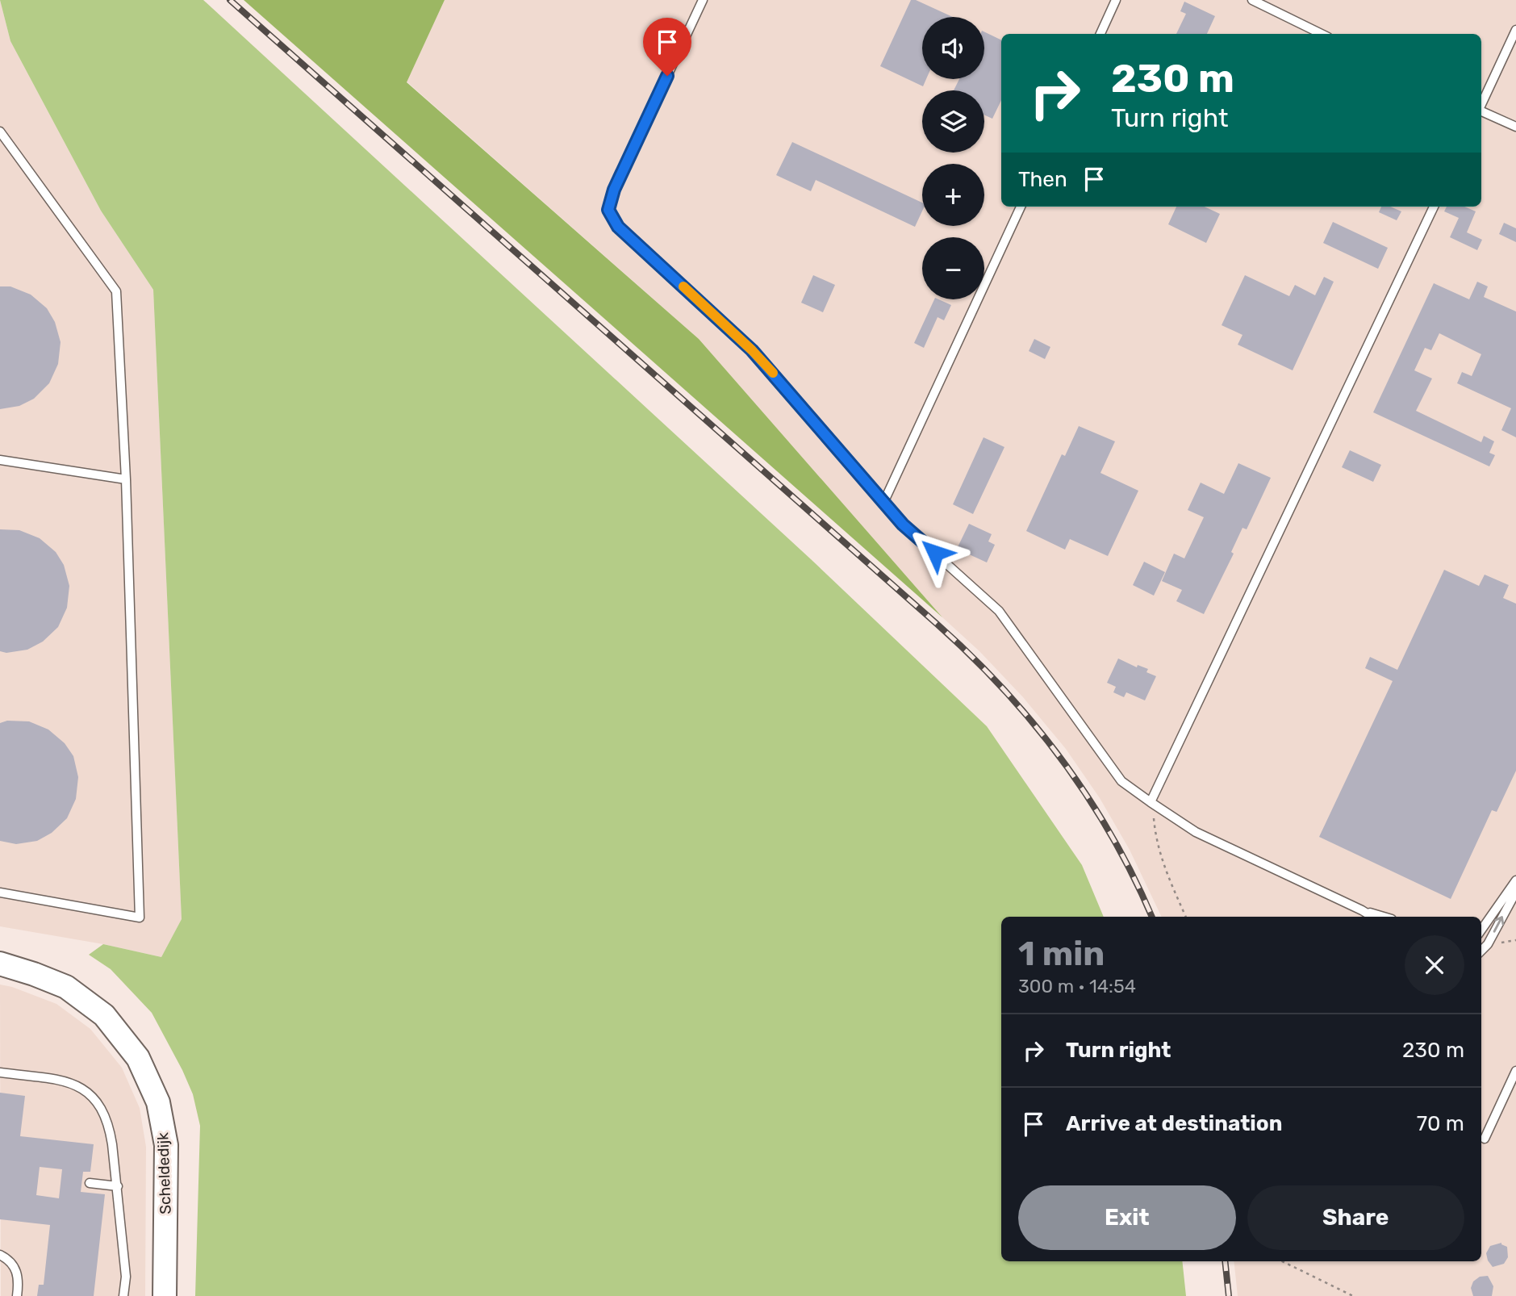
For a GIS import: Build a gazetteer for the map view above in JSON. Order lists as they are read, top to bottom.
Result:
{
  "streets": {
    "street": ["Scheldedijk"]
  },
  "page": {
    "map_buttons": ["+", "−"],
    "turn": ["230 m", "Turn right"],
    "then": "Then",
    "heading": ["1 min", "300 m · 14:54"],
    "list": [
      {
        "name": "Turn right",
        "value": "230 m"
      },
      {
        "name": "Arrive at destination",
        "value": "70 m"
      }
    ],
    "buttons": ["Exit", "Share"]
  }
}
